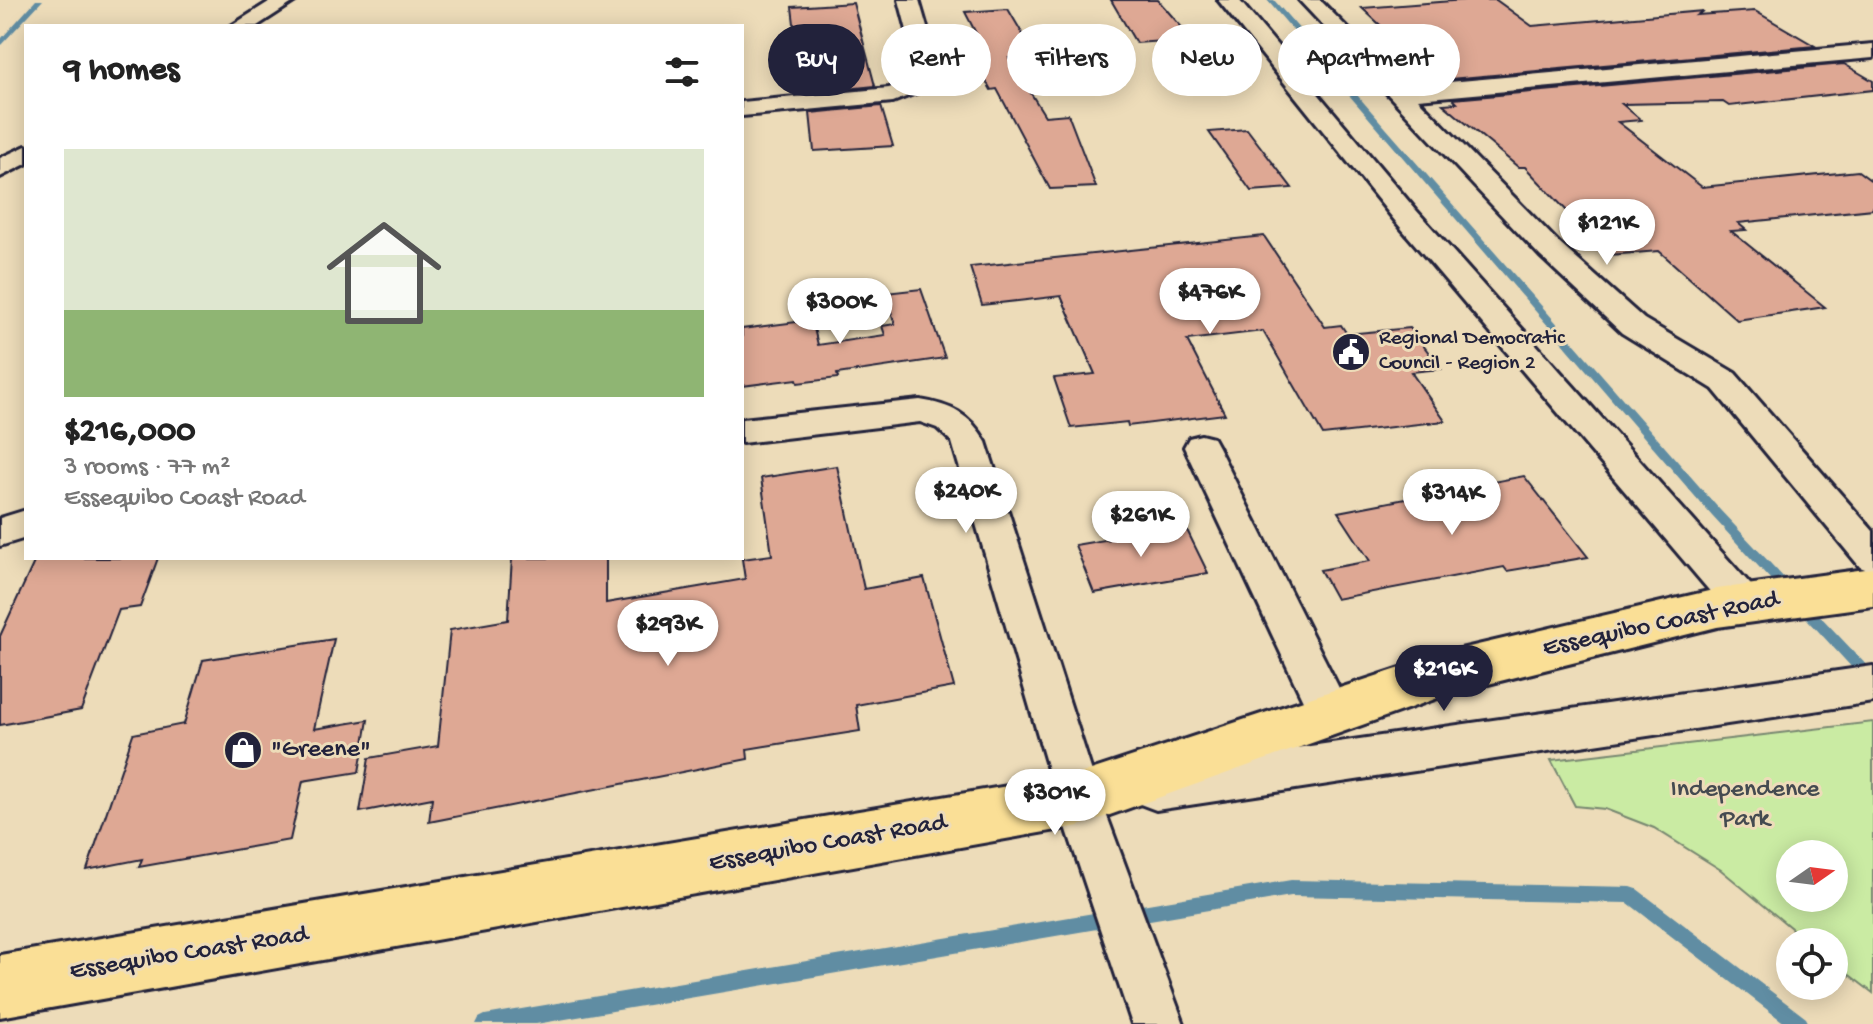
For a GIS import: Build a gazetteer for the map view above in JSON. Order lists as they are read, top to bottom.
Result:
{
  "streets": {
    "main road": ["Essequibo Coast Road"]
  },
  "parks": ["Independence Park"],
  "places": {
    "public building": ["Regional Democratic Council - Region 2"],
    "shop": ["\"Greene\""]
  },
  "north": "right",
  "page": {
    "chip": [
      "Buy",
      "Rent",
      "Filters",
      "New",
      "Apartment"
    ],
    "heading": "9 homes",
    "list": [
      {
        "name": "$216,000",
        "note": "3 rooms · 77 m² · Essequibo Coast Road"
      }
    ],
    "price": [
      "$121K",
      "$476K",
      "$300K",
      "$240K",
      "$314K",
      "$261K",
      "$293K",
      "$216K",
      "$301K"
    ]
  }
}
